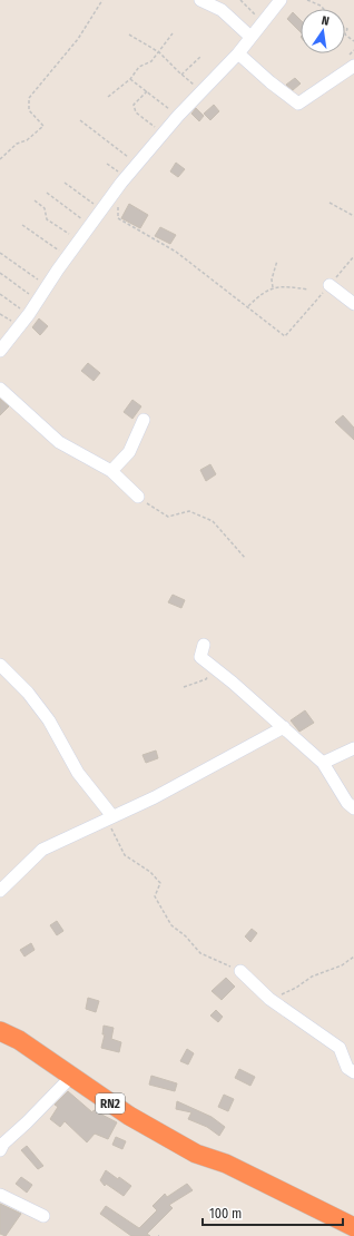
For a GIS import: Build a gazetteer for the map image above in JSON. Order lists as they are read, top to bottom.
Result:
{
  "streets": {
    "highway": ["RN2"]
  },
  "scale_bar": "100 m",
  "north": "top"
}
